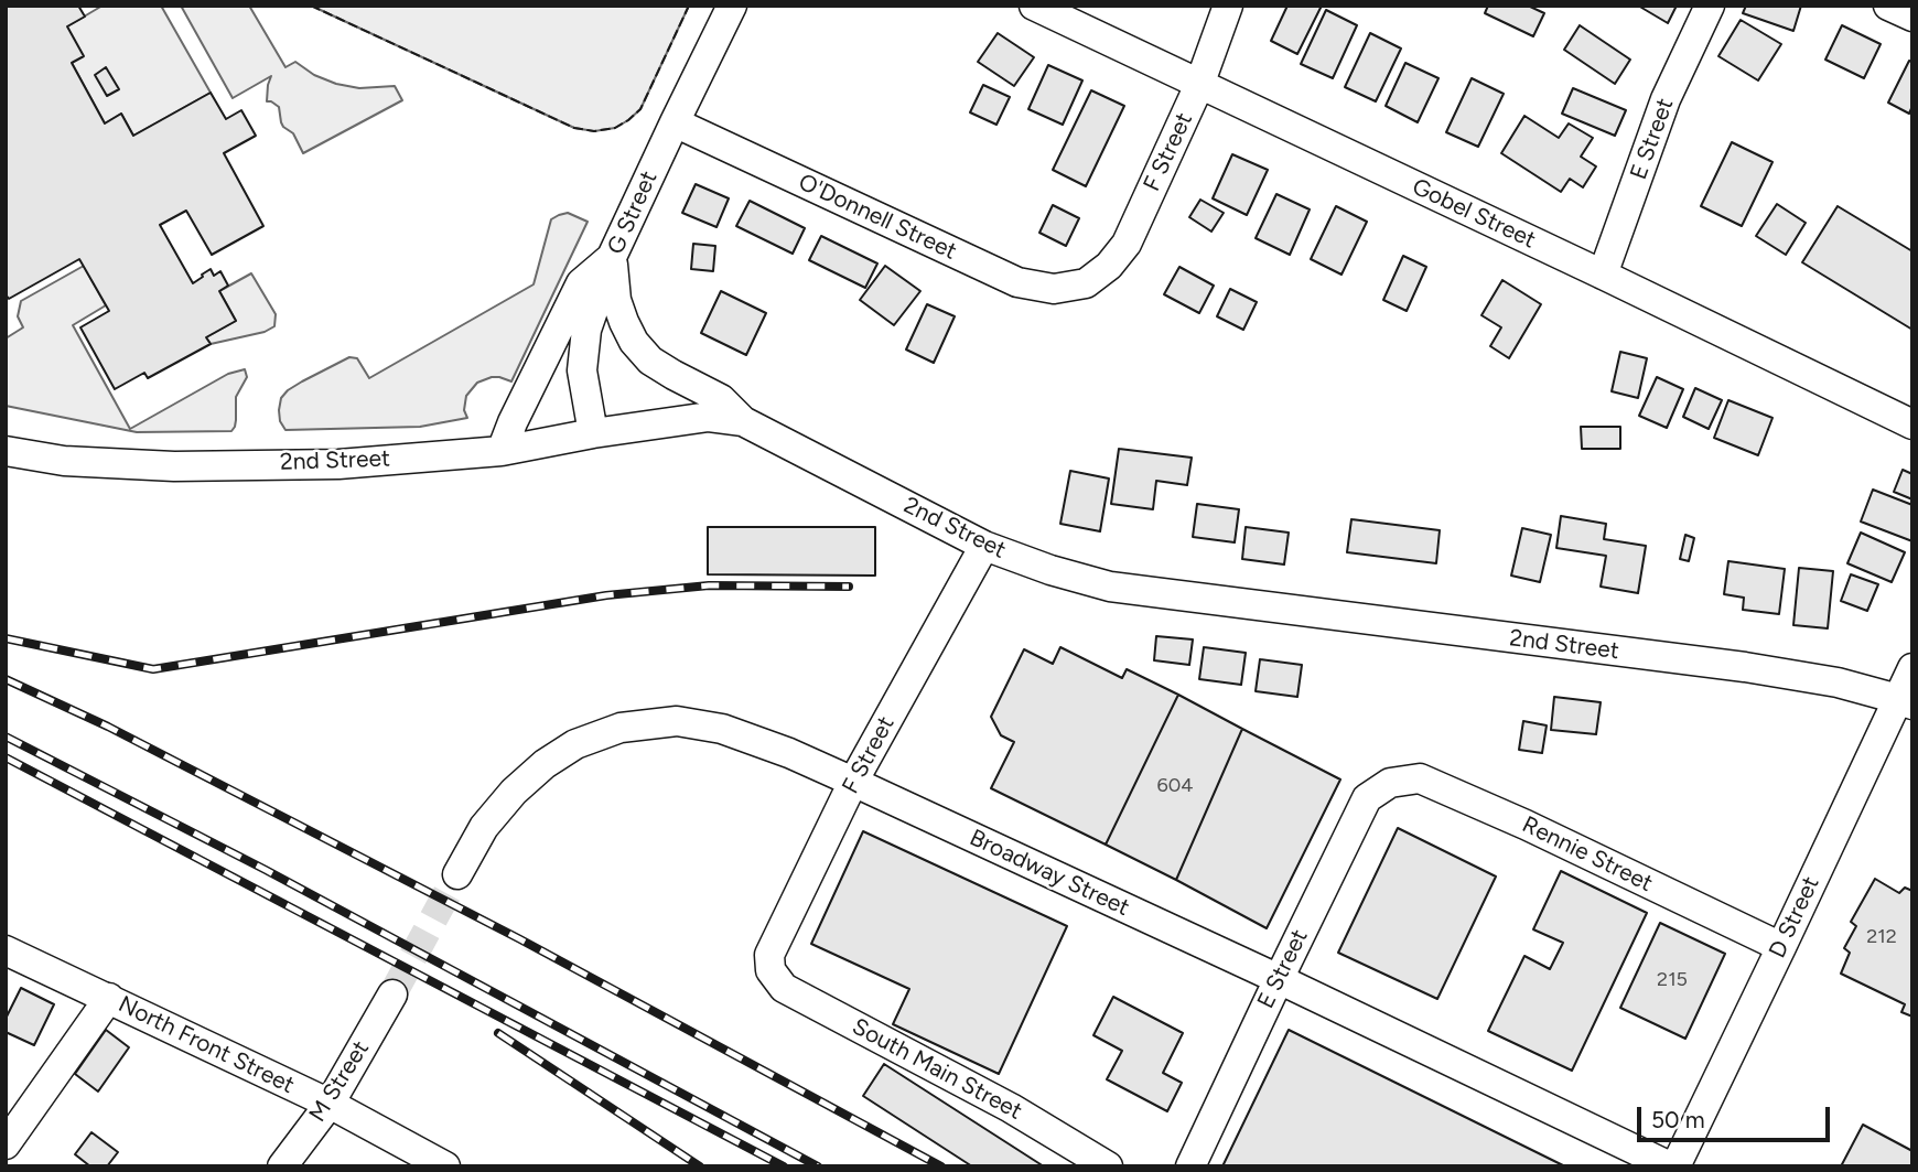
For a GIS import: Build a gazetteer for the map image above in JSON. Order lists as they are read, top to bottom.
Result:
{
  "streets": {
    "street": [
      "E Street",
      "F Street",
      "G Street",
      "Gobel Street",
      "O'Donnell Street",
      "2nd Street",
      "Rennie Street",
      "Broadway Street",
      "D Street",
      "North Front Street",
      "South Main Street",
      "M Street"
    ]
  },
  "crossings": [
    ["E Street", "Gobel Street"],
    ["E Street", "Rennie Street"],
    ["E Street", "Broadway Street"],
    ["F Street", "Gobel Street"],
    ["F Street", "O'Donnell Street"],
    ["F Street", "2nd Street"],
    ["F Street", "Broadway Street"],
    ["F Street", "South Main Street"],
    ["G Street", "O'Donnell Street"],
    ["G Street", "2nd Street"],
    ["2nd Street", "D Street"],
    ["Rennie Street", "D Street"],
    ["Broadway Street", "D Street"],
    ["North Front Street", "M Street"]
  ],
  "house_numbers": ["604", "212", "215"],
  "scale_bar": "50 m"
}
